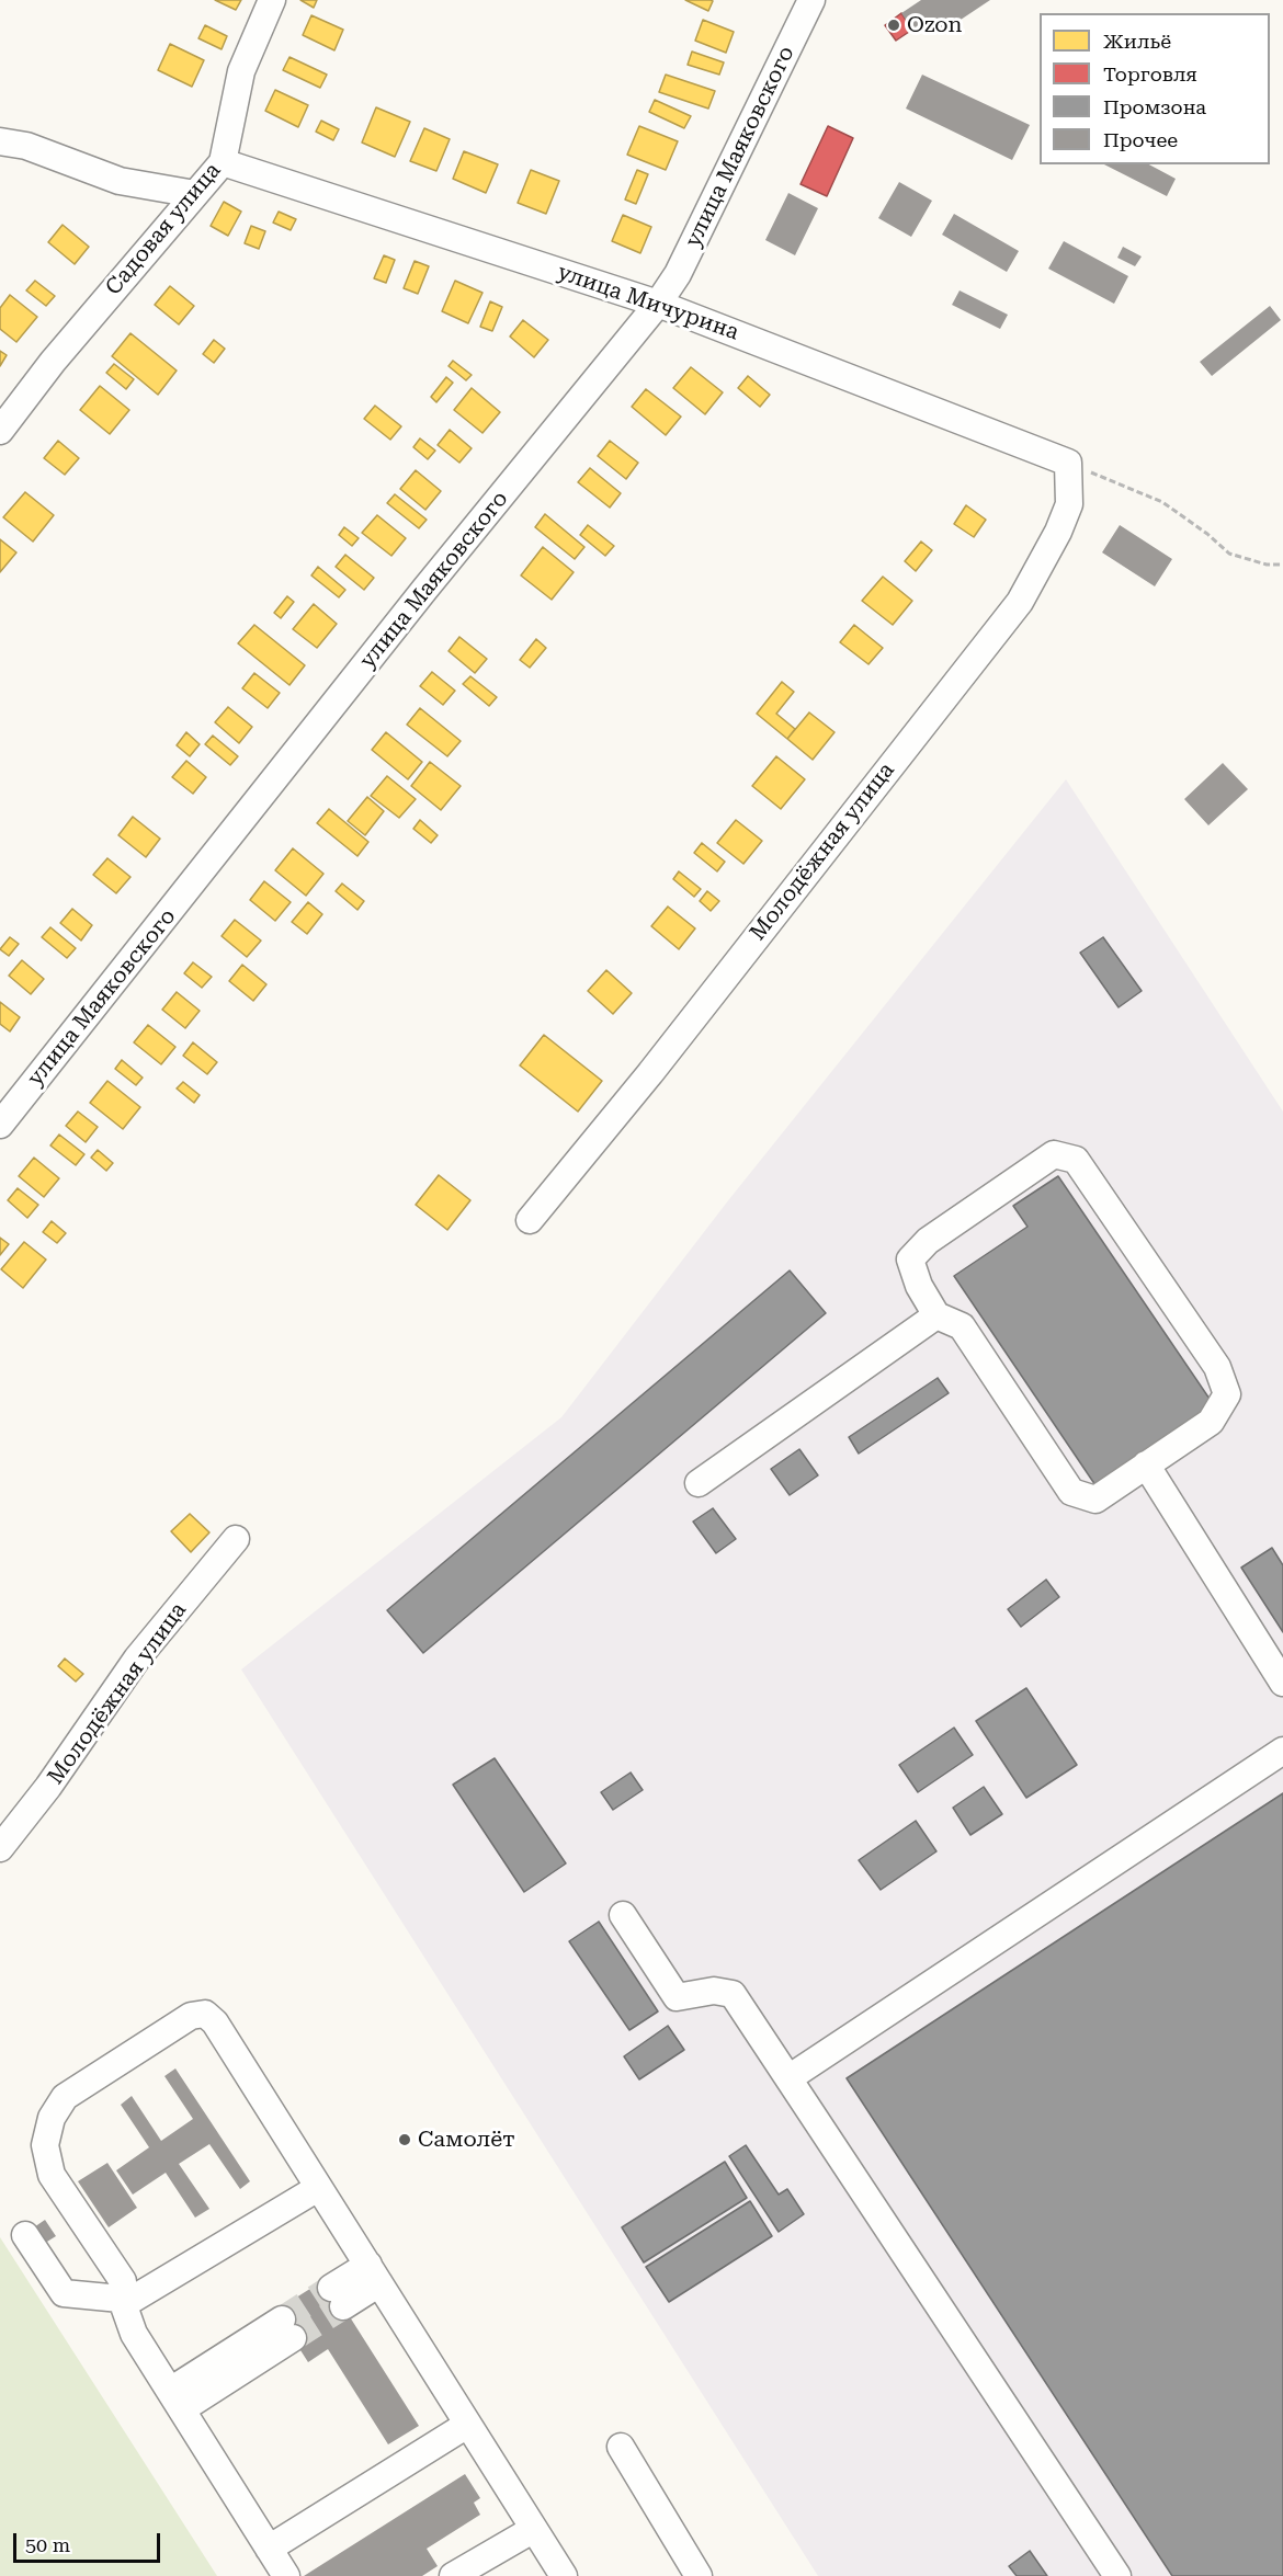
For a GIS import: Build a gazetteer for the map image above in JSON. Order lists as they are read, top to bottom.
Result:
{
  "streets": {
    "street": [
      "улица Маяковского",
      "Садовая улица",
      "улица Мичурина",
      "Молодёжная улица"
    ]
  },
  "crossings": [
    ["улица Маяковского", "улица Мичурина"],
    ["Садовая улица", "улица Мичурина"],
    ["улица Мичурина", "Молодёжная улица"]
  ],
  "places": ["Ozon", "Самолёт"],
  "legend": [
    "Жильё",
    "Торговля",
    "Промзона",
    "Прочее"
  ],
  "scale_bar": "50 m"
}
